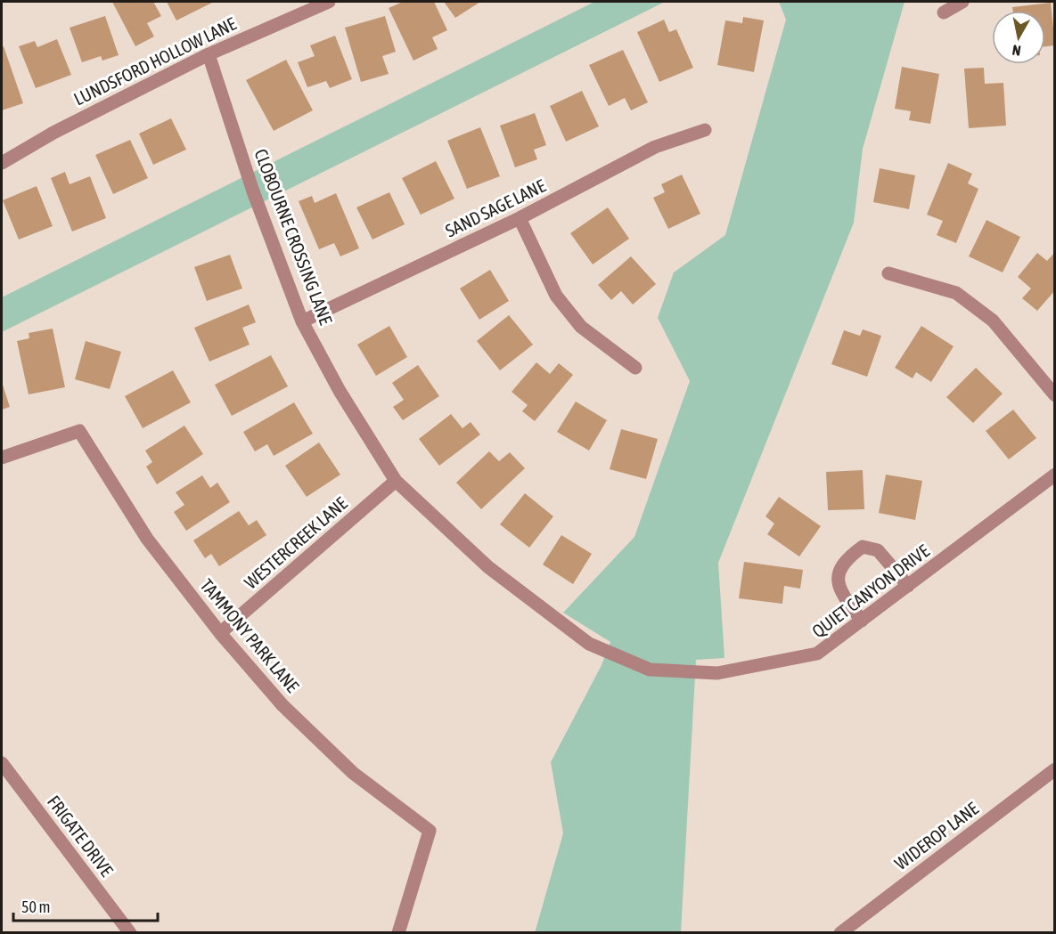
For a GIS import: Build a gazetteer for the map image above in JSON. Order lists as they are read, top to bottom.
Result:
{
  "streets": {
    "street": [
      "LUNDSFORD HOLLOW LANE",
      "SAND SAGE LANE",
      "CLOBOURNE CROSSING LANE",
      "WESTERCREEK LANE",
      "QUIET CANYON DRIVE",
      "TAMMONY PARK LANE",
      "FRIGATE DRIVE",
      "WIDEROP LANE"
    ]
  },
  "crossings": [
    ["LUNDSFORD HOLLOW LANE", "CLOBOURNE CROSSING LANE"],
    ["SAND SAGE LANE", "CLOBOURNE CROSSING LANE"],
    ["CLOBOURNE CROSSING LANE", "WESTERCREEK LANE"],
    ["CLOBOURNE CROSSING LANE", "QUIET CANYON DRIVE"],
    ["WESTERCREEK LANE", "TAMMONY PARK LANE"]
  ],
  "scale_bar": "50 m",
  "north": "bottom"
}
